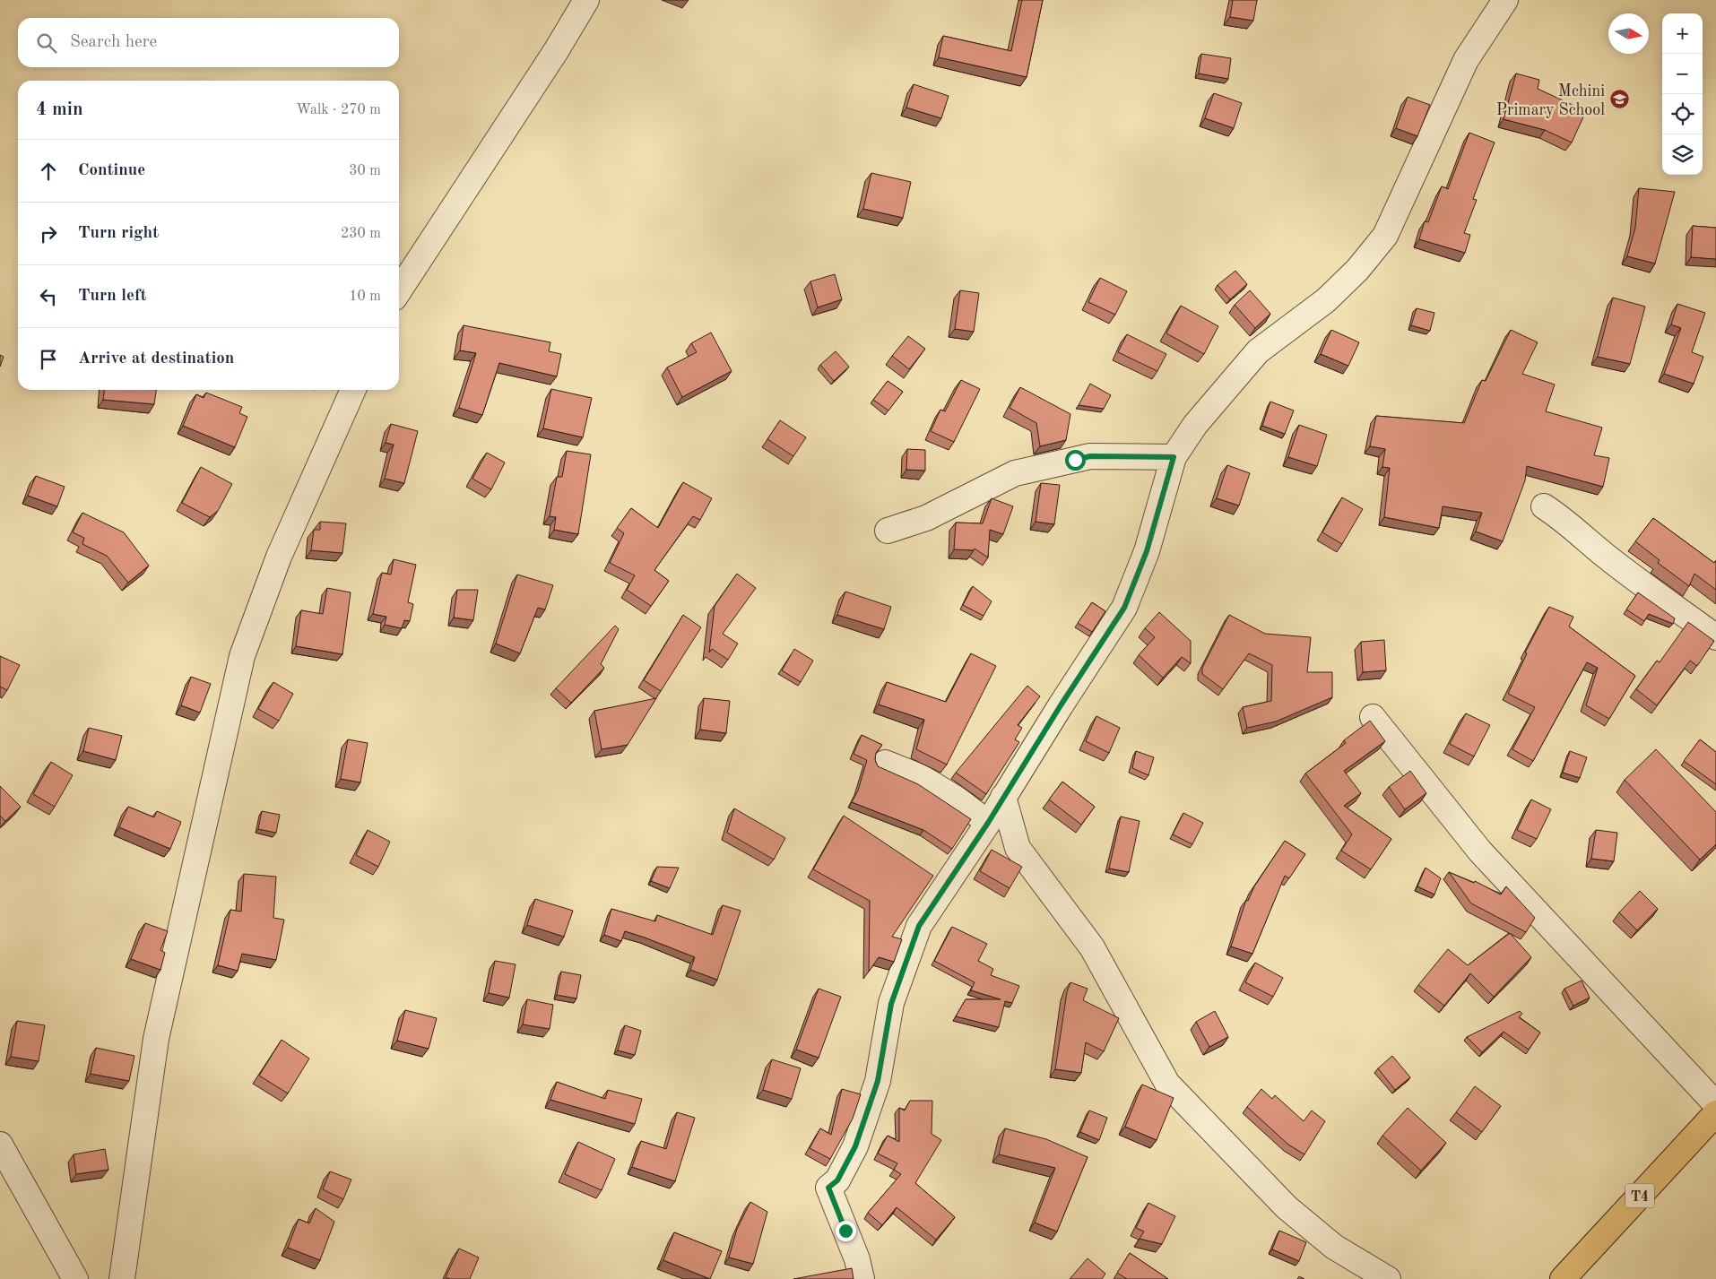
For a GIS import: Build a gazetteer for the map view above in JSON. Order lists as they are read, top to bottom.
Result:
{
  "streets": {
    "highway": ["T4"]
  },
  "places": {
    "school or university": ["Mchini Primary School"]
  },
  "north": "right",
  "page": {
    "map_buttons": ["+", "−"],
    "search": "Search here",
    "heading": ["4 min", "Walk · 270 m"],
    "list": [
      ["Continue", "30 m"],
      ["Turn right", "230 m"],
      ["Turn left", "10 m"],
      "Arrive at destination"
    ]
  }
}
